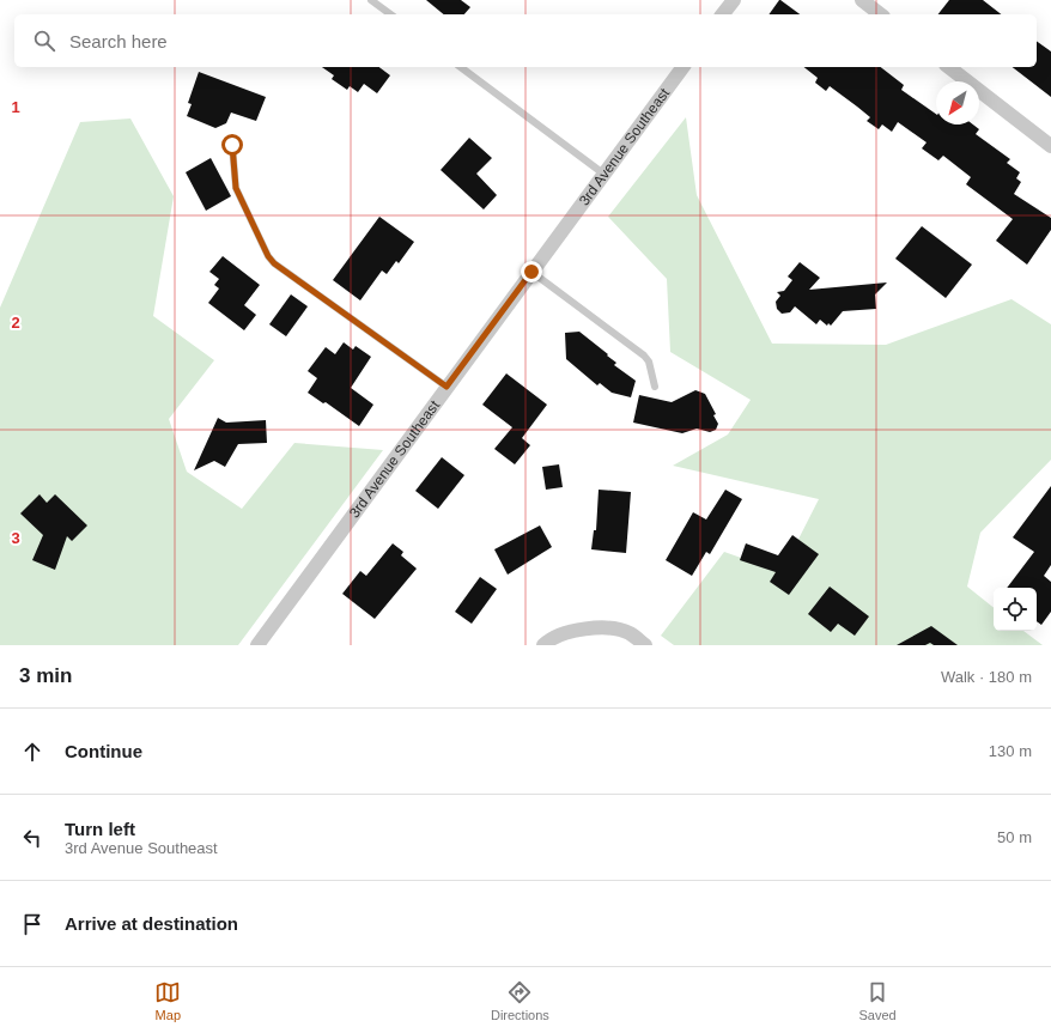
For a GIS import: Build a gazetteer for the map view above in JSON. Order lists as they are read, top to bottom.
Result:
{
  "streets": {
    "street": ["3rd Avenue Southeast"]
  },
  "north": "bottom left",
  "page": {
    "search": "Search here",
    "heading": ["3 min", "Walk · 180 m"],
    "list": [
      ["Continue", "130 m"],
      ["Turn left", "3rd Avenue Southeast", "50 m"],
      "Arrive at destination"
    ],
    "nav": ["Map", "Directions", "Saved"]
  },
  "grid": {
    "rows": ["1", "2", "3"]
  }
}
